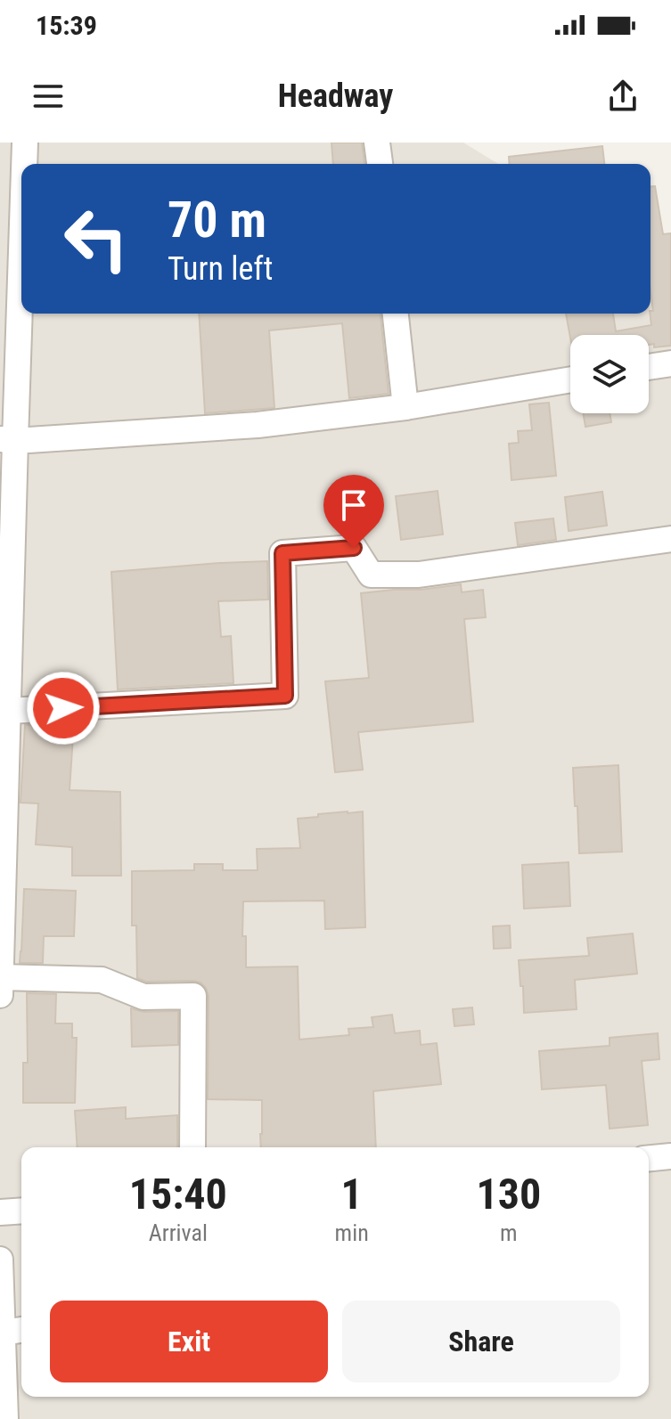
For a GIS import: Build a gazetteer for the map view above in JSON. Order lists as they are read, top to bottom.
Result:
{
  "page": {
    "status": "15:39",
    "header": "Headway",
    "turn": ["70 m", "Turn left"],
    "eta": [
      "15:40",
      "Arrival",
      "1",
      "min",
      "130",
      "m"
    ],
    "buttons": ["Exit", "Share"]
  }
}
